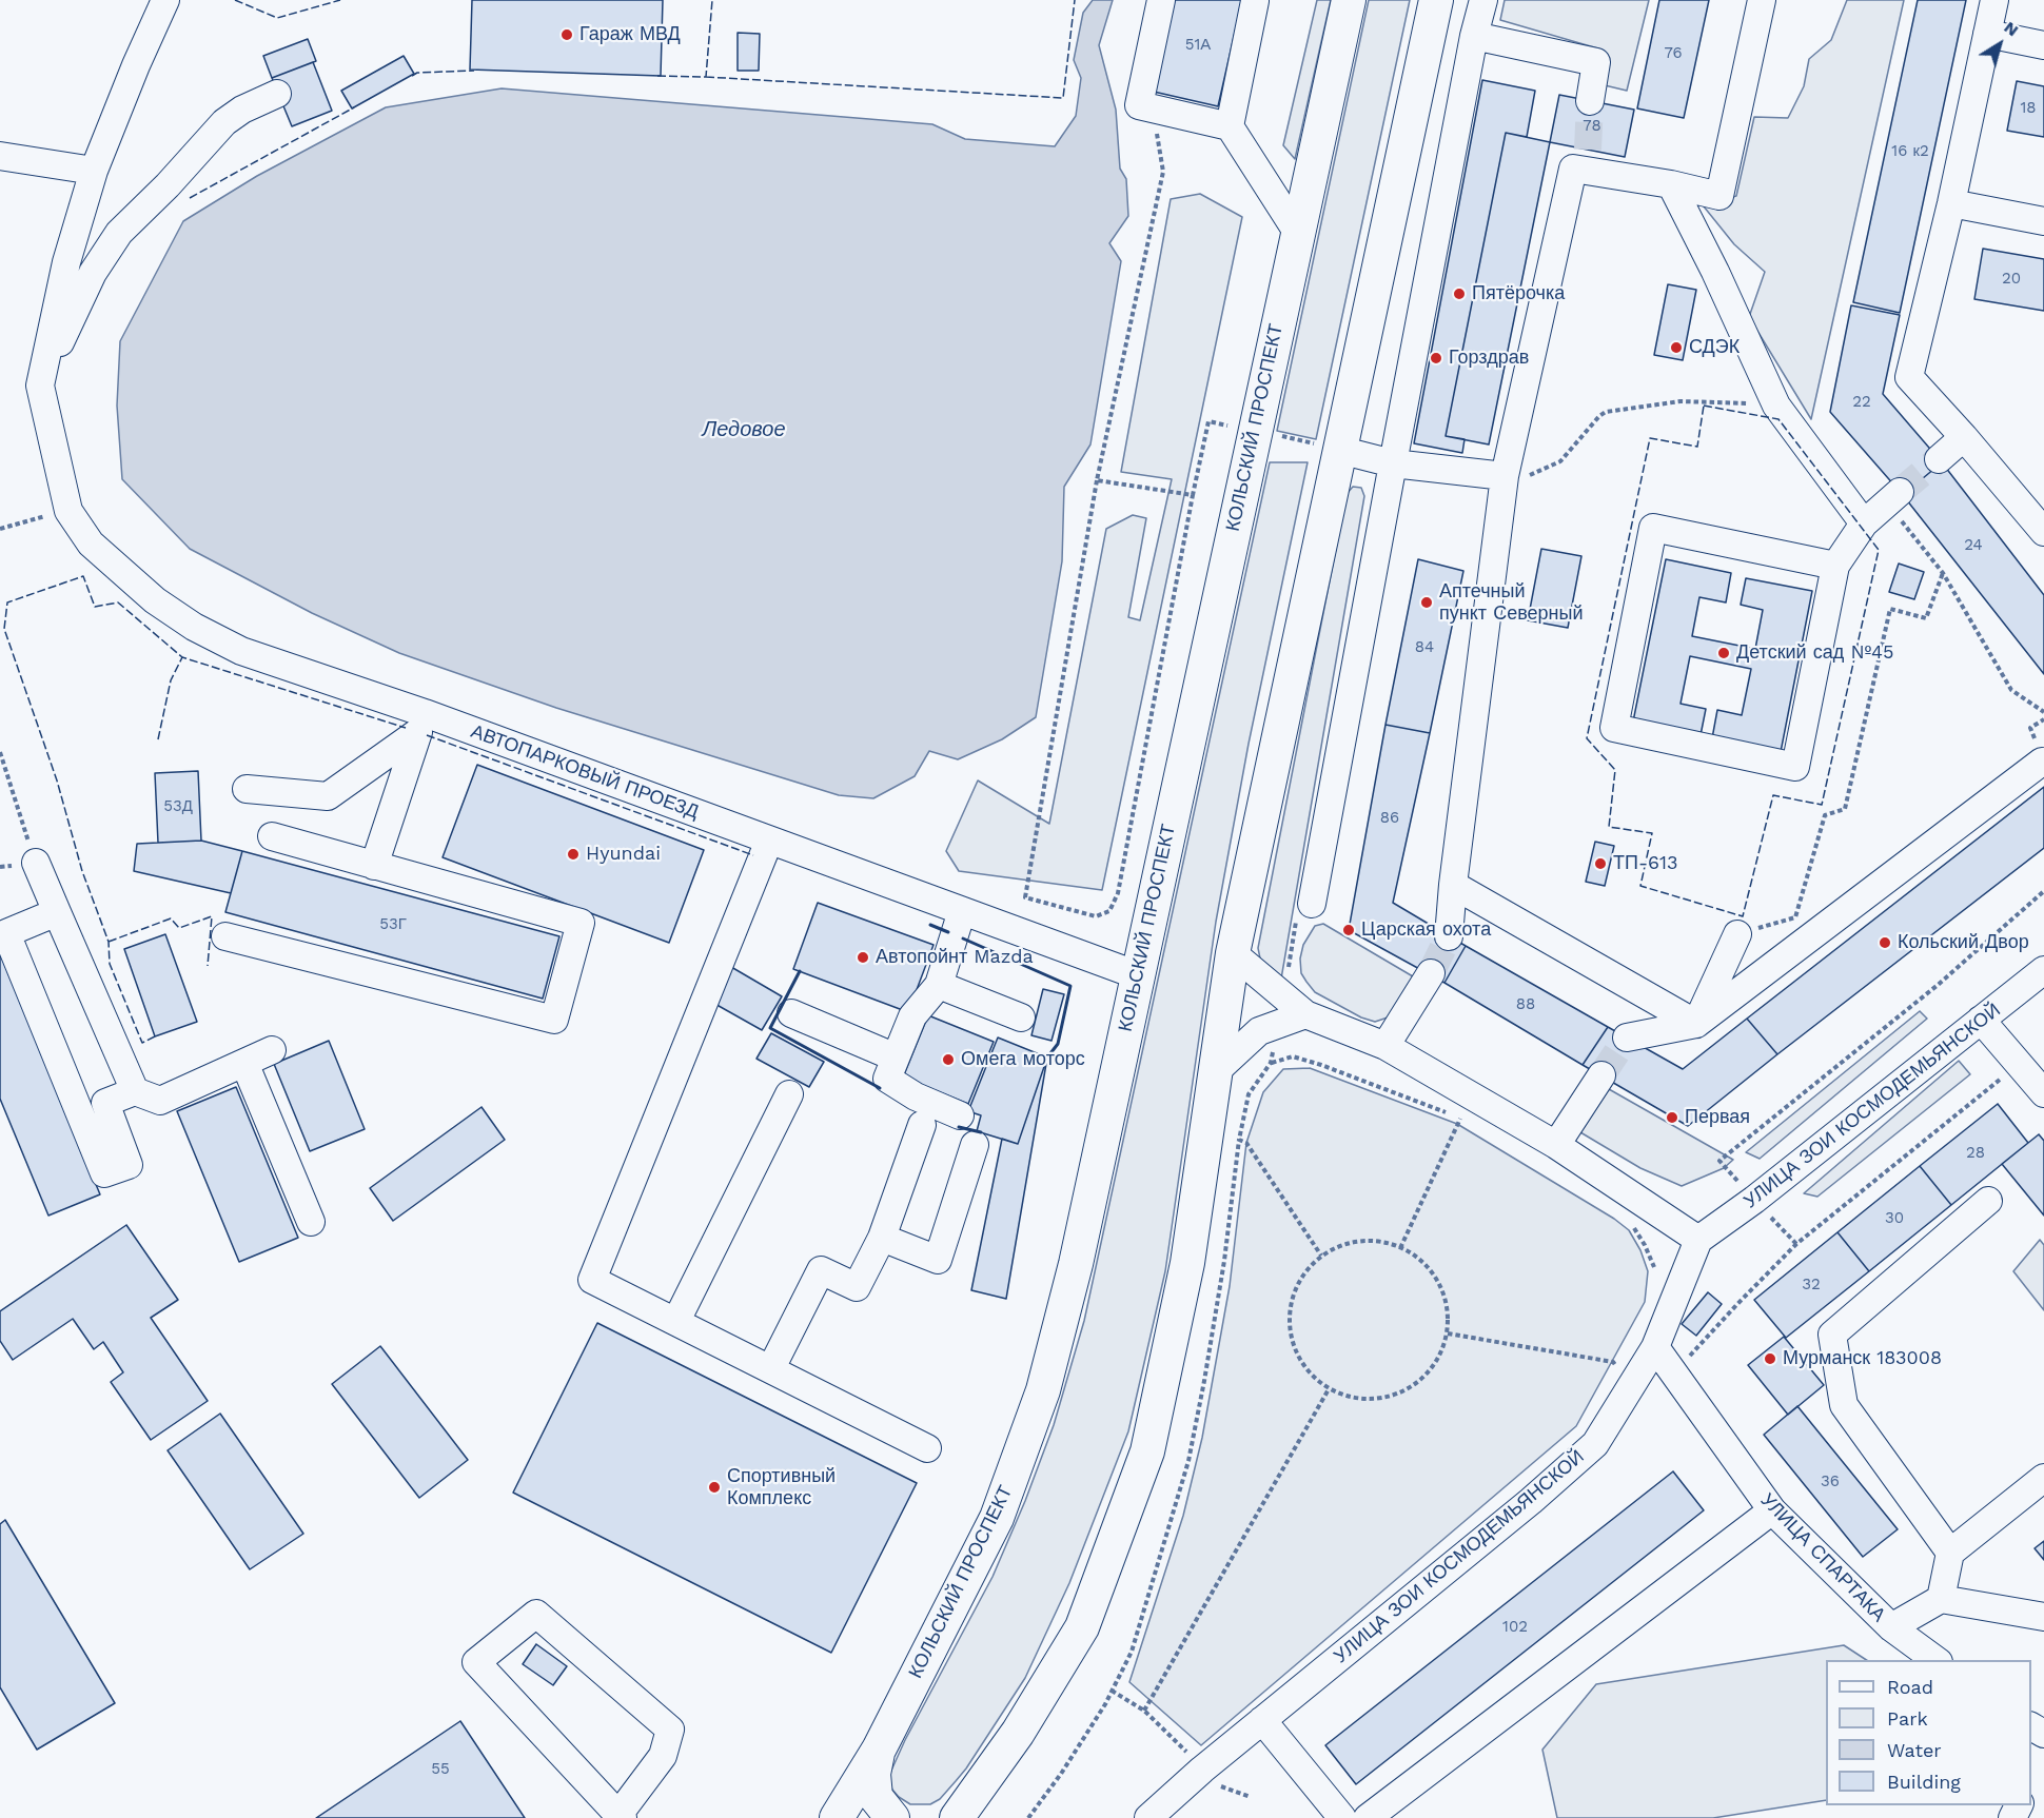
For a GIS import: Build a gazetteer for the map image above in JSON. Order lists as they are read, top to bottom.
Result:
{
  "streets": {
    "main road": ["КОЛЬСКИЙ ПРОСПЕКТ"],
    "street": ["АВТОПАРКОВЫЙ ПРОЕЗД", "УЛИЦА ЗОИ КОСМОДЕМЬЯНСКОЙ", "УЛИЦА СПАРТАКА"]
  },
  "crossings": [
    ["КОЛЬСКИЙ ПРОСПЕКТ", "АВТОПАРКОВЫЙ ПРОЕЗД"],
    ["УЛИЦА ЗОИ КОСМОДЕМЬЯНСКОЙ", "УЛИЦА СПАРТАКА"]
  ],
  "water": ["Ледовое"],
  "places": [
    "Гараж МВД",
    "Пятёрочка",
    "СДЭК",
    "Горздрав",
    "Аптечный пункт Северный",
    "Детский сад №45",
    "Hyundai",
    "ТП-613",
    "Царская охота",
    "Кольский Двор",
    "Автопойнт Mazda",
    "Омега моторс",
    "Первая",
    "Мурманск 183008",
    "Спортивный Комплекс"
  ],
  "house_numbers": [
    "51А",
    "76",
    "18",
    "78",
    "16 к2",
    "20",
    "22",
    "24",
    "84",
    "53Д",
    "86",
    "53Г",
    "88",
    "28",
    "30",
    "32",
    "36",
    "102",
    "55"
  ],
  "legend": [
    "Road",
    "Park",
    "Water",
    "Building"
  ],
  "north": "top right"
}
